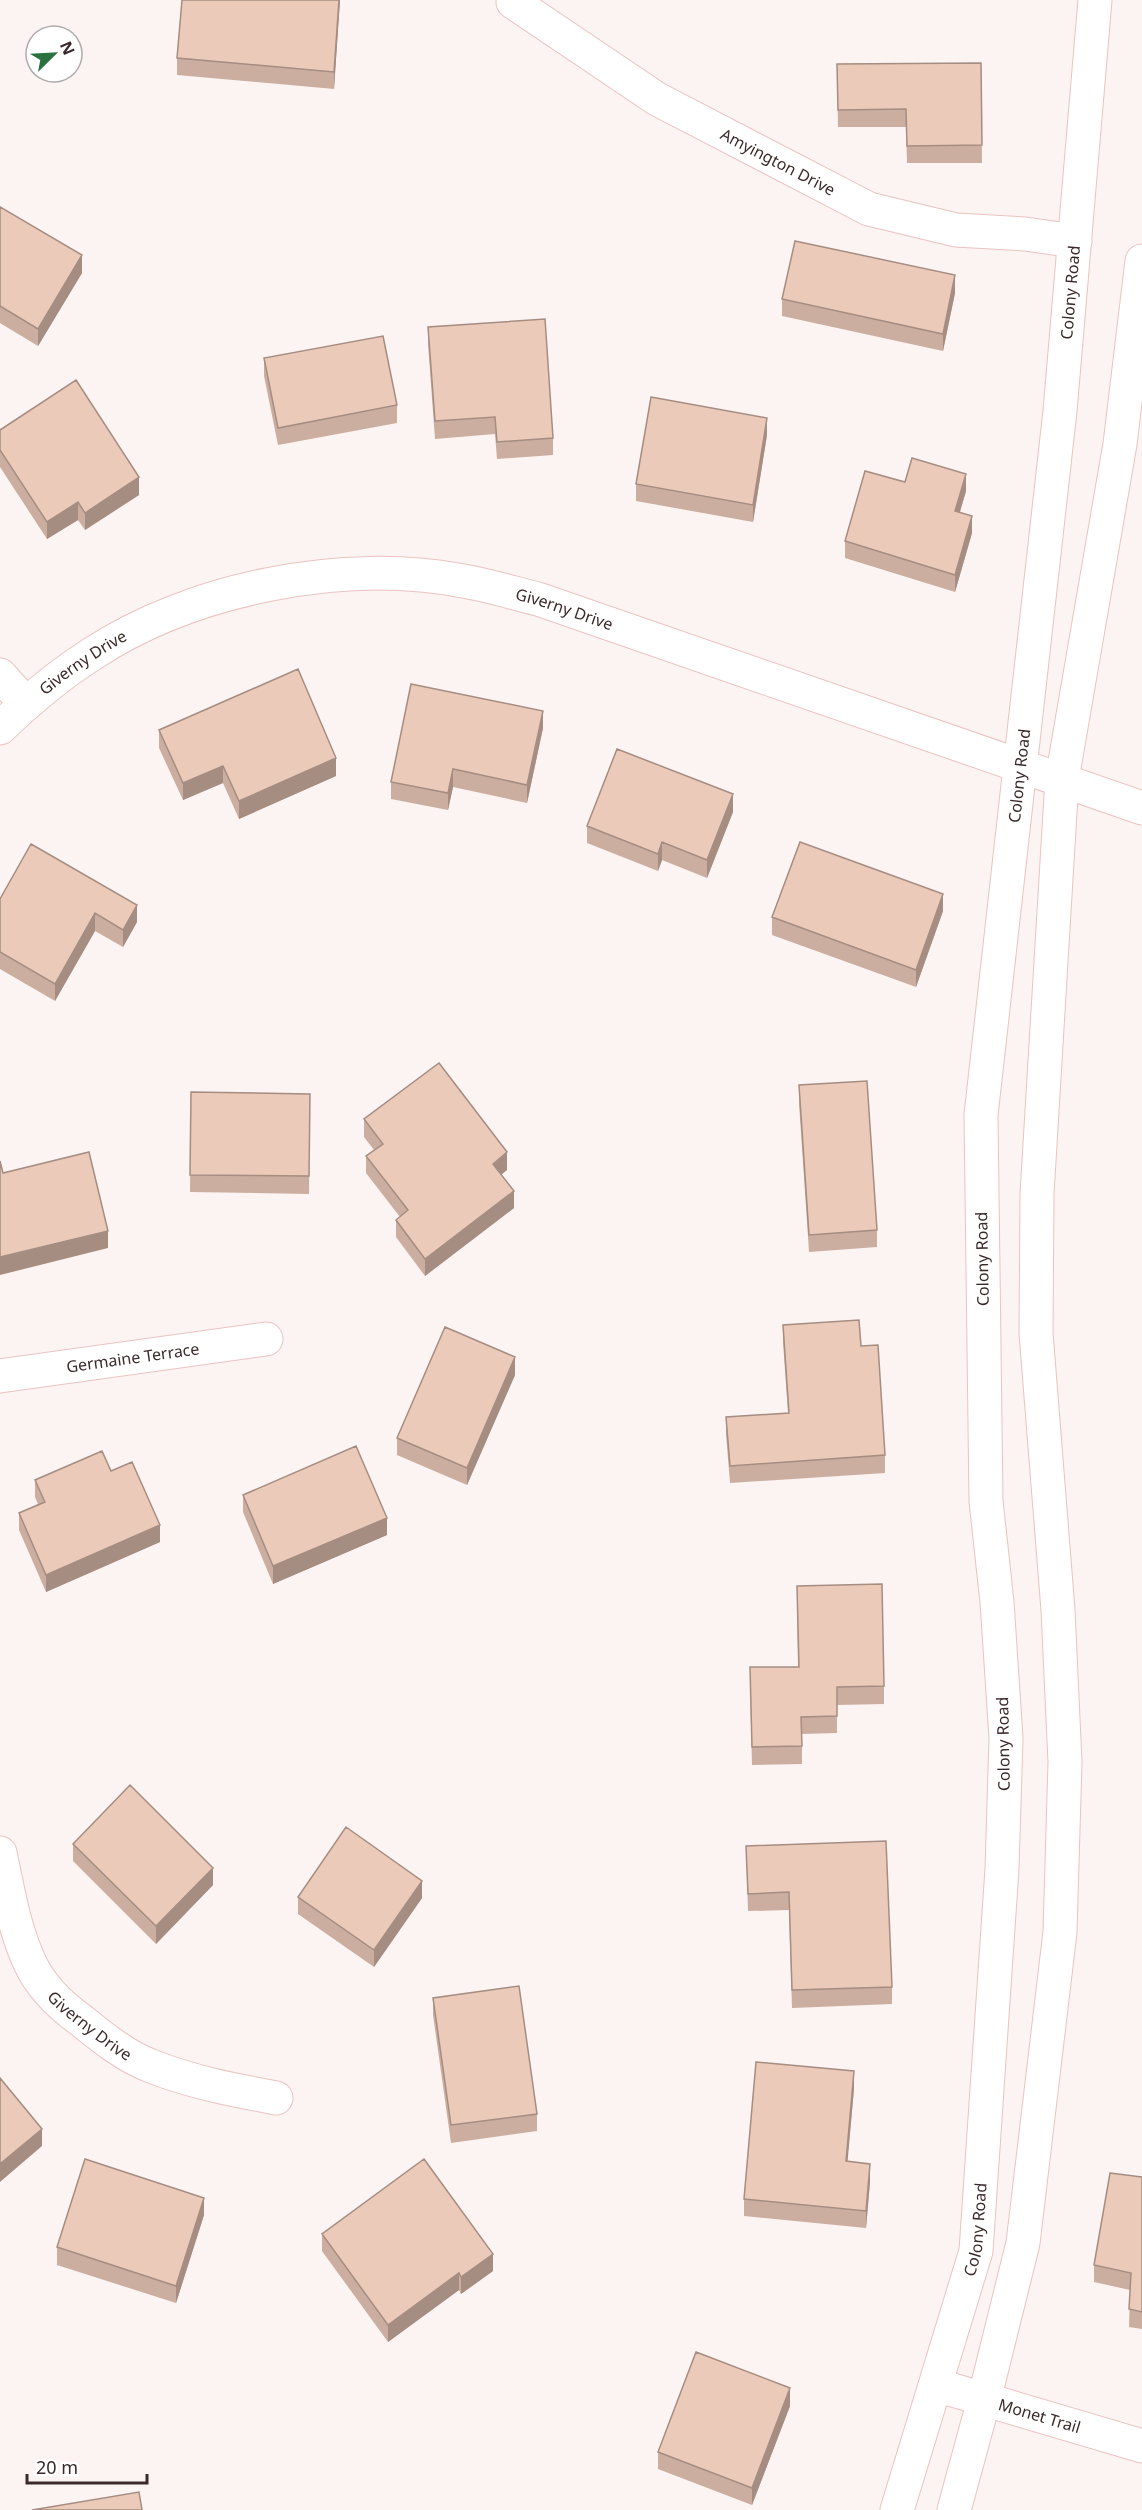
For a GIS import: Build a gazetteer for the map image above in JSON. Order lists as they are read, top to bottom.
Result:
{
  "streets": {
    "main road": [
      "Amyington Drive",
      "Colony Road",
      "Giverny Drive",
      "Germaine Terrace",
      "Monet Trail"
    ]
  },
  "crossings": [
    ["Amyington Drive", "Colony Road"],
    ["Colony Road", "Giverny Drive"],
    ["Colony Road", "Monet Trail"]
  ],
  "scale_bar": "20 m",
  "north": "top right"
}
